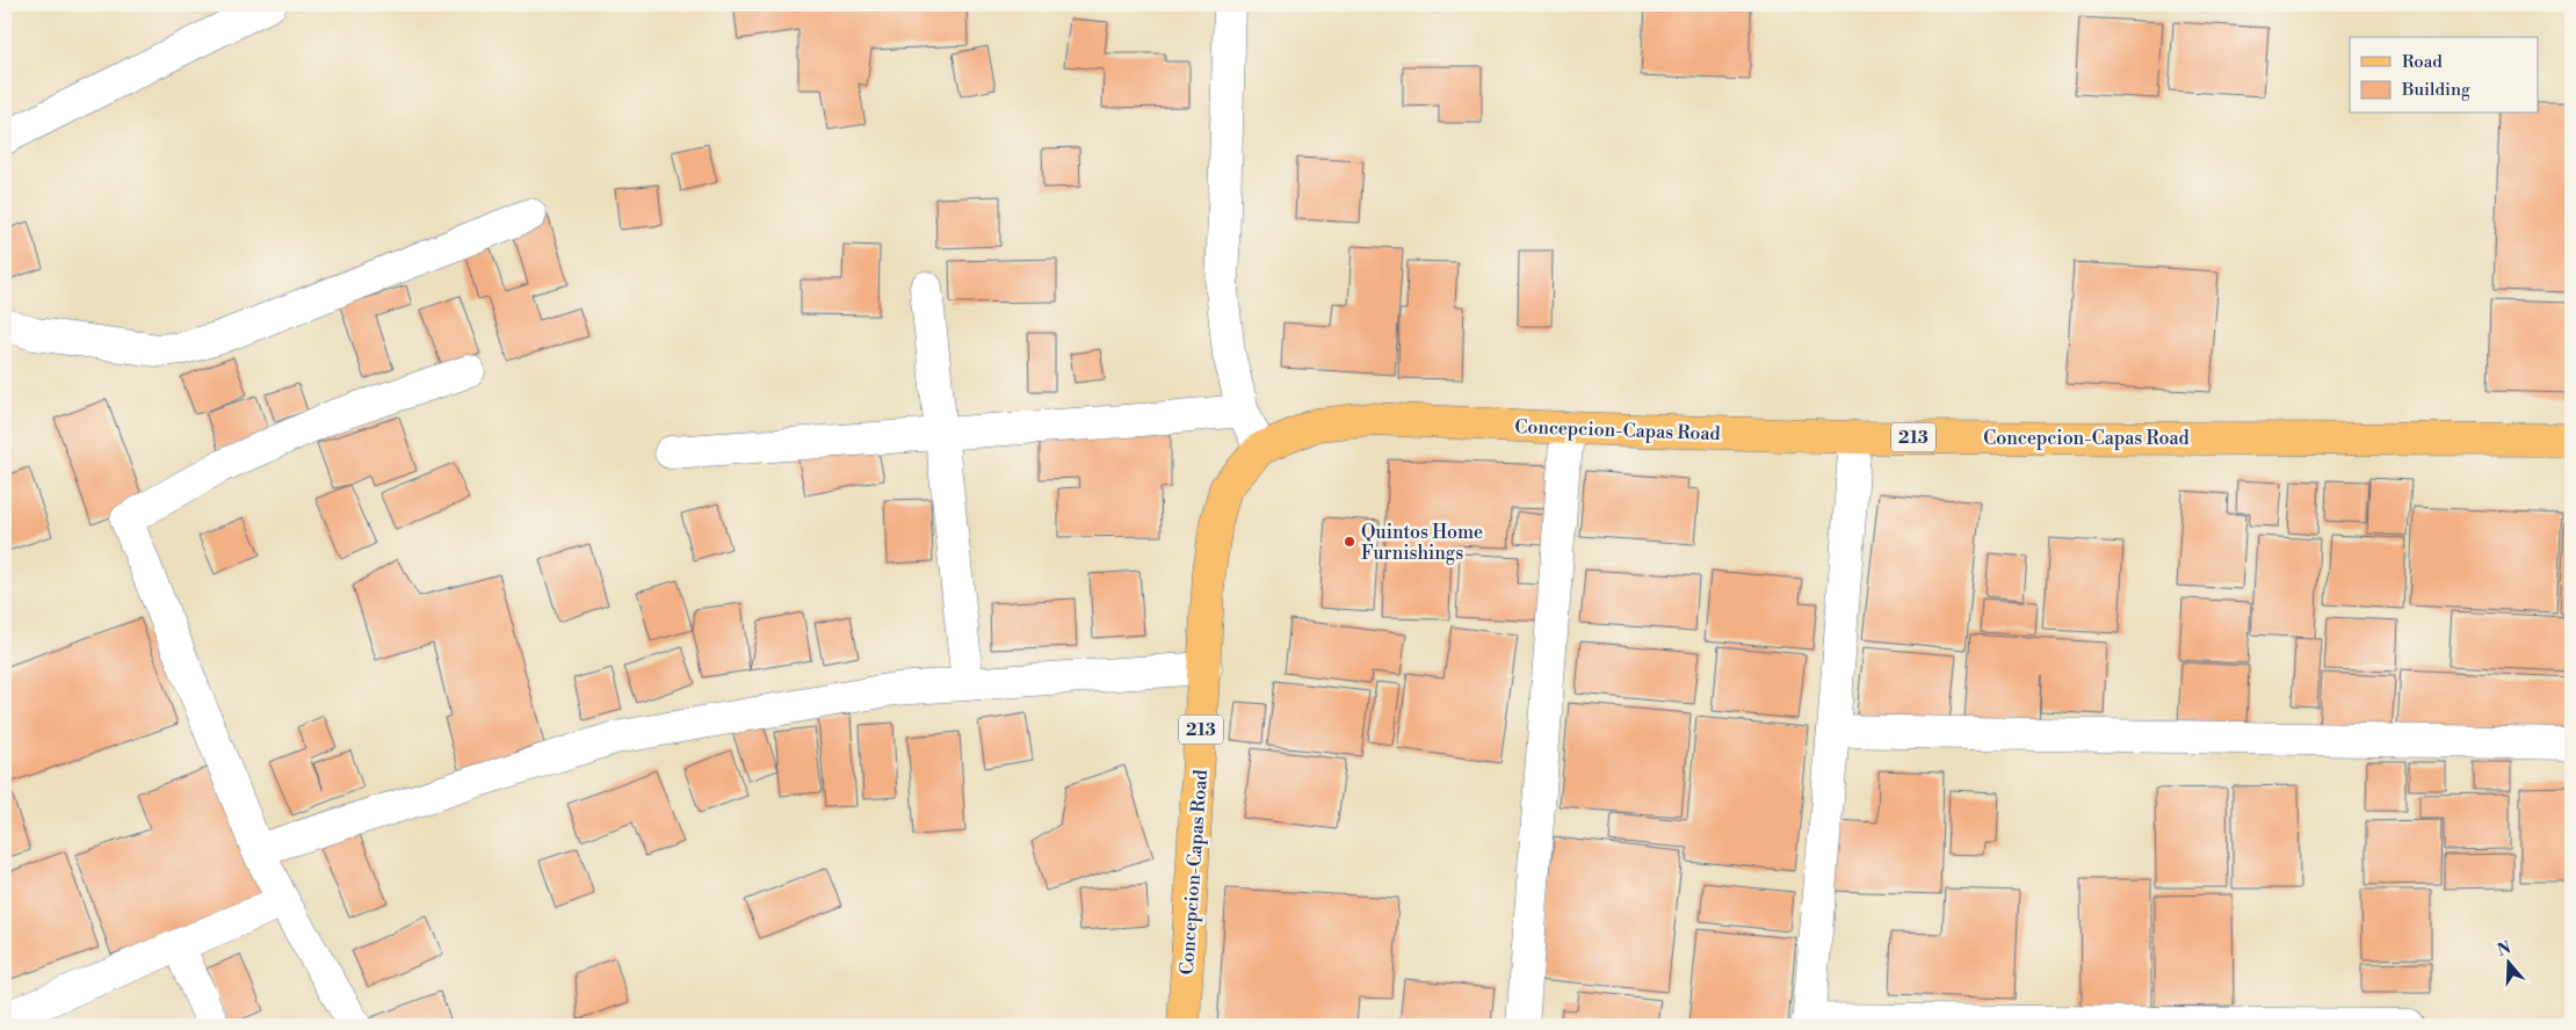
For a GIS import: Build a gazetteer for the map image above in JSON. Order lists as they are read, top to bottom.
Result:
{
  "streets": {
    "main road": ["Concepcion-Capas Road", "213"]
  },
  "places": ["Quintos Home Furnishings"],
  "legend": ["Road", "Building"],
  "north": "top"
}
